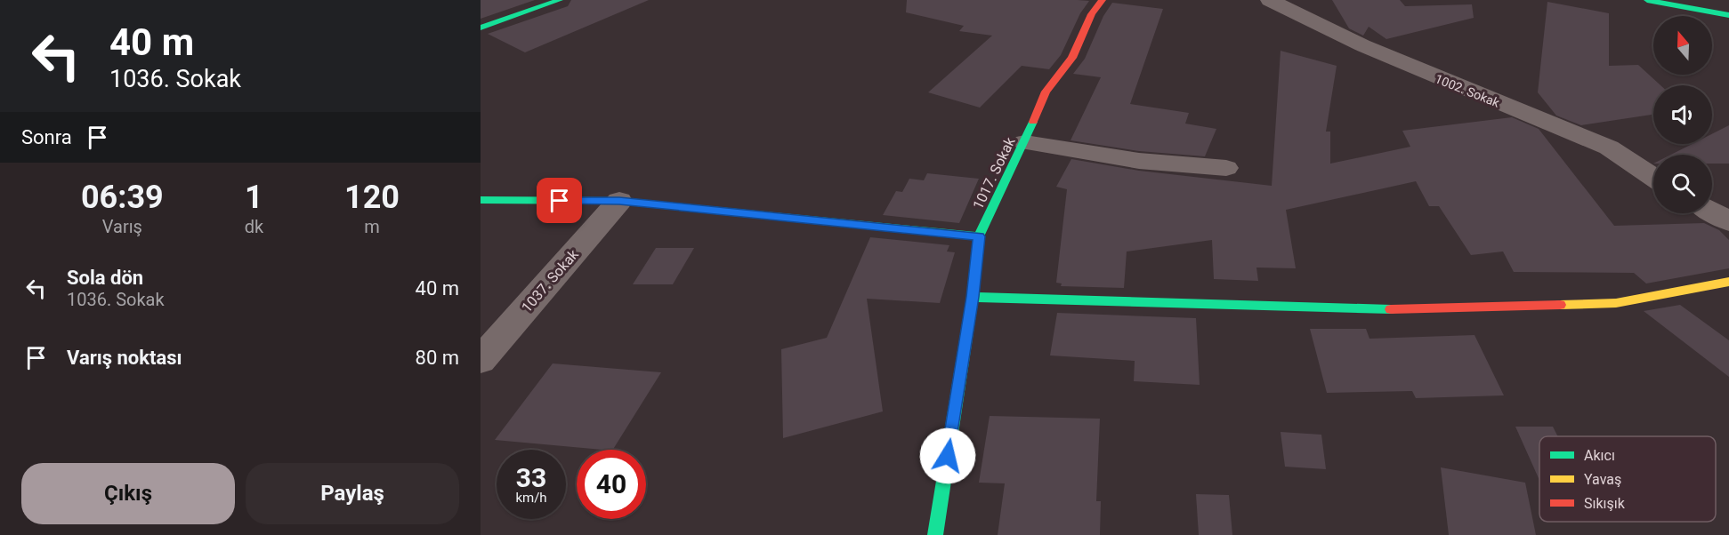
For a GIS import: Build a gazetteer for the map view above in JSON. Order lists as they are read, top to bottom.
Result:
{
  "streets": {
    "street": ["1002. Sokak", "1017. Sokak", "1037. Sokak"]
  },
  "legend": ["Akıcı", "Yavaş", "Sıkışık"],
  "north": "top",
  "page": {
    "turn": ["40 m", "1036. Sokak"],
    "then": "Sonra",
    "eta": [
      "06:39",
      "Varış",
      "1",
      "dk",
      "120",
      "m"
    ],
    "list": [
      {
        "name": "Sola dön",
        "note": "1036. Sokak",
        "value": "40 m"
      },
      {
        "name": "Varış noktası",
        "value": "80 m"
      }
    ],
    "speed": "33 km/h",
    "limit": "40",
    "buttons": ["Çıkış", "Paylaş"]
  }
}
